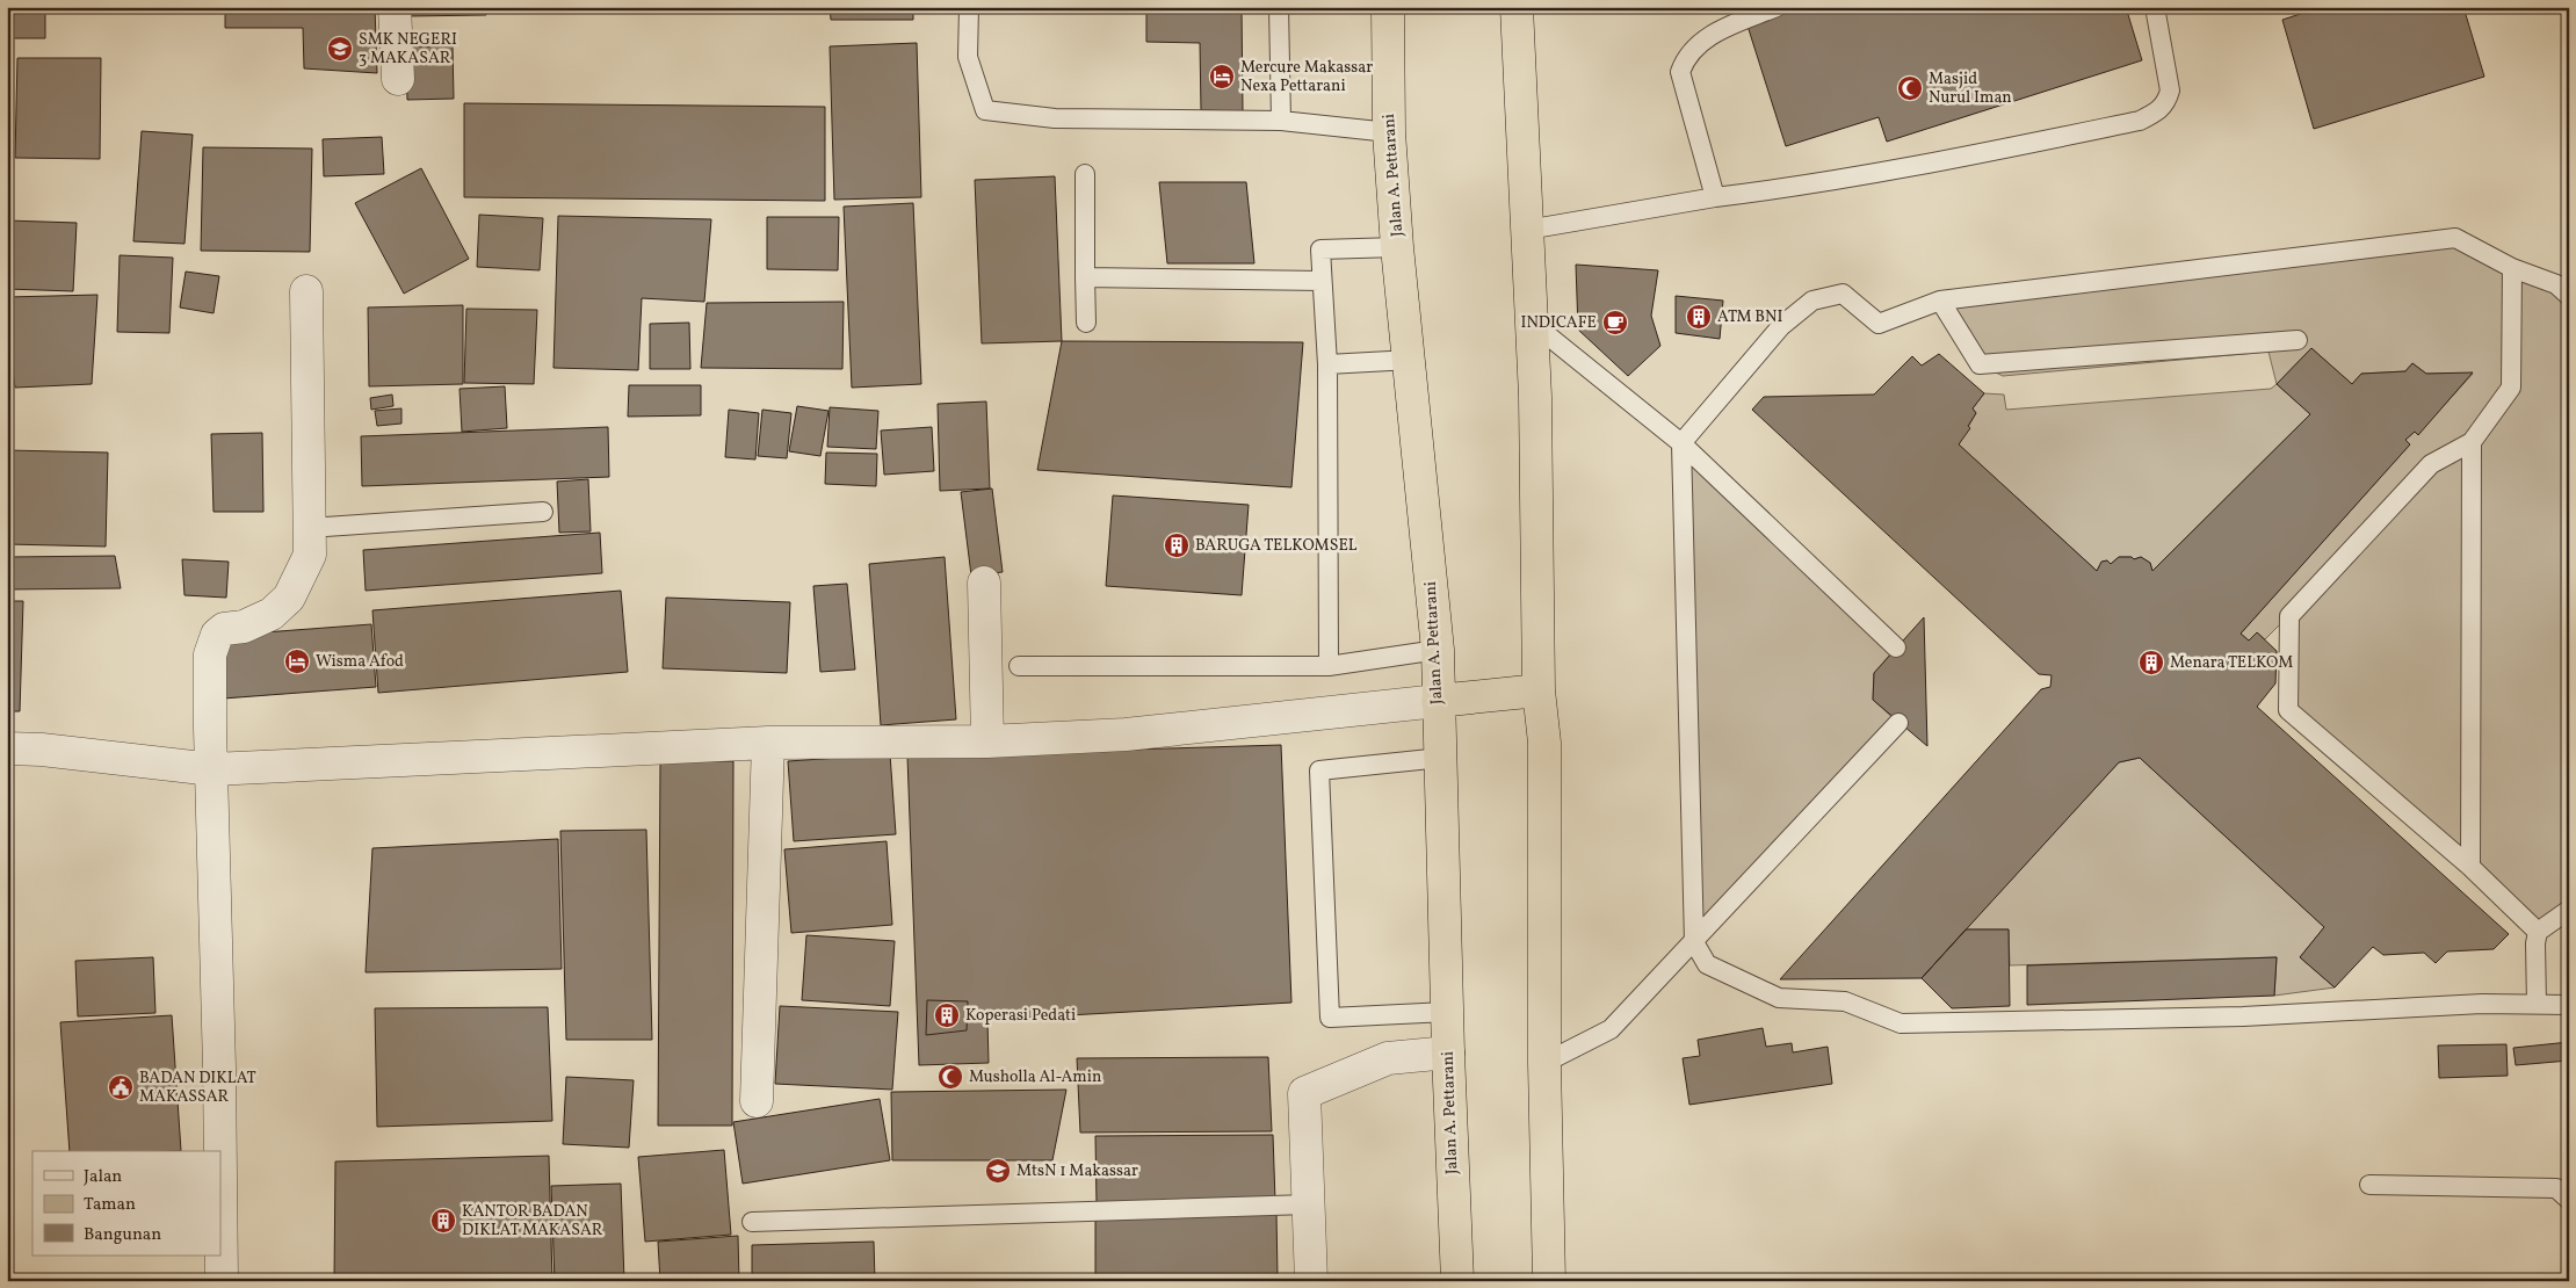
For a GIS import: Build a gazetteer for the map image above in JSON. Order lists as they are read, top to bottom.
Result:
{
  "streets": {
    "highway": ["Jalan A. Pettarani"]
  },
  "places": {
    "school or university": ["SMK NEGERI 3 MAKASAR", "MtsN 1 Makassar"],
    "hotel": ["Mercure Makassar Nexa Pettarani", "Wisma Afod"],
    "mosque": ["Masjid Nurul Iman", "Musholla Al-Amin"],
    "building": [
      "ATM BNI",
      "BARUGA TELKOMSEL",
      "Menara TELKOM",
      "Koperasi Pedati",
      "KANTOR BADAN DIKLAT MAKASAR"
    ],
    "cafe": ["INDICAFE"],
    "public building": ["BADAN DIKLAT MAKASSAR"]
  },
  "legend": ["Jalan", "Taman", "Bangunan"]
}
